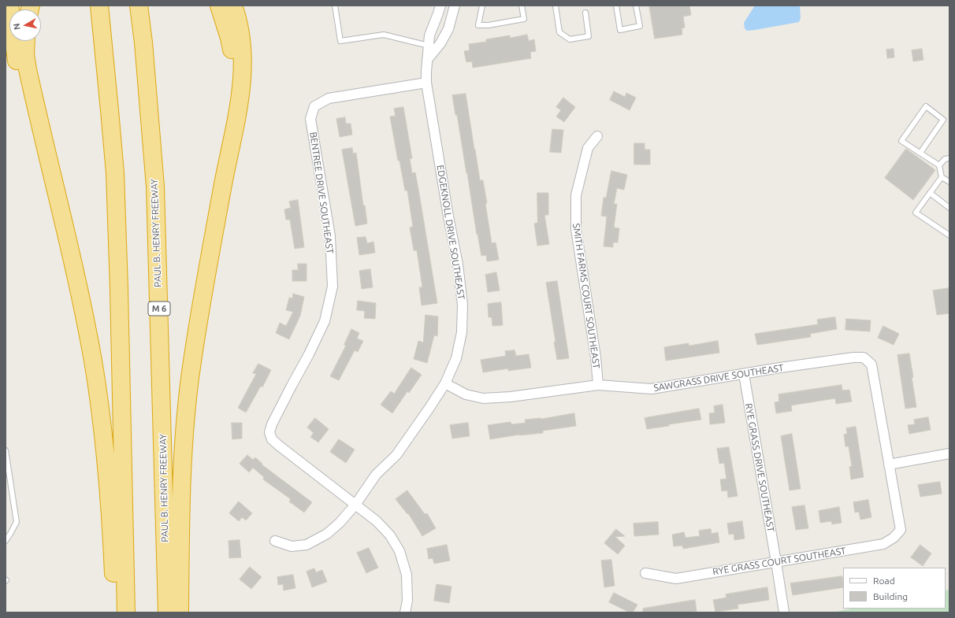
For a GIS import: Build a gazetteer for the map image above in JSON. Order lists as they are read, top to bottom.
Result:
{
  "streets": {
    "highway": ["PAUL B. HENRY FREEWAY", "M 6"],
    "street": [
      "BENTREE DRIVE SOUTHEAST",
      "EDGEKNOLL DRIVE SOUTHEAST",
      "SMITH FARMS COURT SOUTHEAST",
      "SAWGRASS DRIVE SOUTHEAST",
      "RYE GRASS DRIVE SOUTHEAST",
      "RYE GRASS COURT SOUTHEAST"
    ]
  },
  "crossings": [
    ["BENTREE DRIVE SOUTHEAST", "EDGEKNOLL DRIVE SOUTHEAST"],
    ["EDGEKNOLL DRIVE SOUTHEAST", "SAWGRASS DRIVE SOUTHEAST"],
    ["SMITH FARMS COURT SOUTHEAST", "SAWGRASS DRIVE SOUTHEAST"],
    ["SAWGRASS DRIVE SOUTHEAST", "RYE GRASS DRIVE SOUTHEAST"],
    ["SAWGRASS DRIVE SOUTHEAST", "RYE GRASS COURT SOUTHEAST"],
    ["RYE GRASS DRIVE SOUTHEAST", "RYE GRASS COURT SOUTHEAST"]
  ],
  "legend": ["Road", "Building"],
  "north": "left"
}
